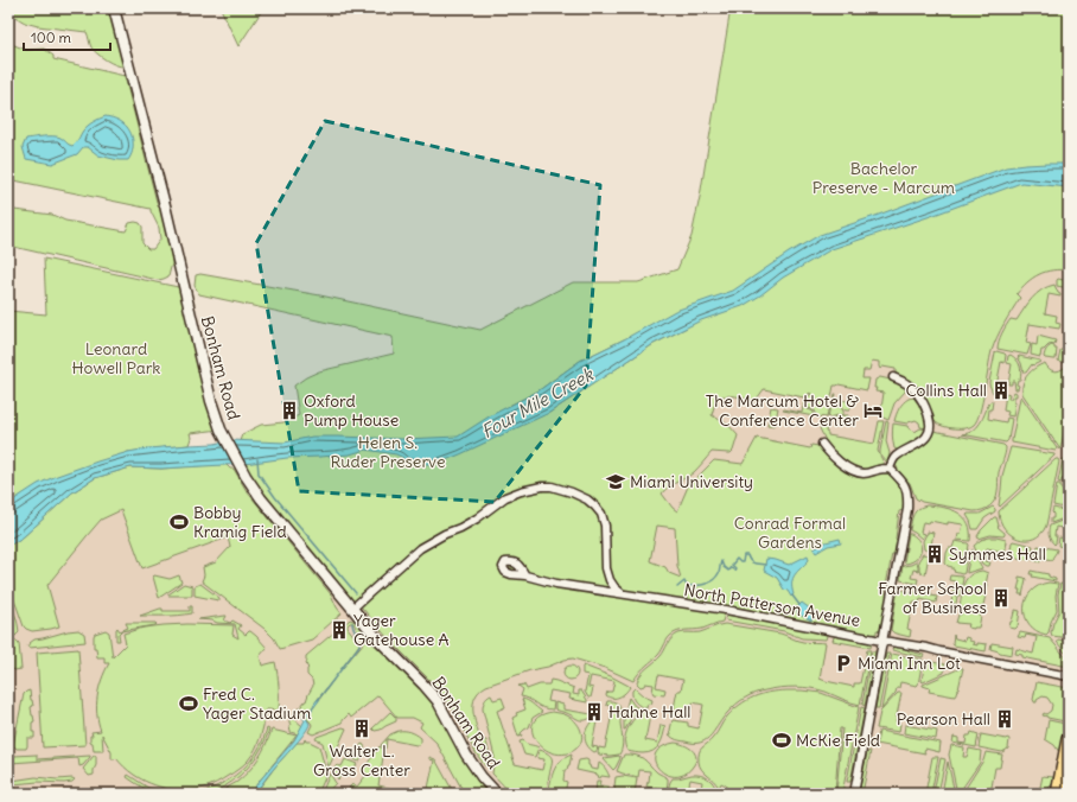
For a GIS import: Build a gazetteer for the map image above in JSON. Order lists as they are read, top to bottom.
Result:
{
  "streets": {
    "street": ["Bonham Road", "North Patterson Avenue"]
  },
  "water": ["Four Mile Creek"],
  "parks": [
    "Bachelor Preserve - Marcum",
    "Leonard Howell Park",
    "Helen S. Ruder Preserve",
    "Conrad Formal Gardens"
  ],
  "places": {
    "building": [
      "Collins Hall",
      "Oxford Pump House",
      "Symmes Hall",
      "Farmer School of Business",
      "Yager Gatehouse A",
      "Hahne Hall",
      "Pearson Hall",
      "Walter L. Gross Center"
    ],
    "hotel": ["The Marcum Hotel & Conference Center"],
    "school or university": ["Miami University"],
    "sports": ["Bobby Kramig Field", "Fred C. Yager Stadium", "McKie Field"],
    "parking": ["Miami Inn Lot"]
  },
  "scale_bar": "100 m"
}
